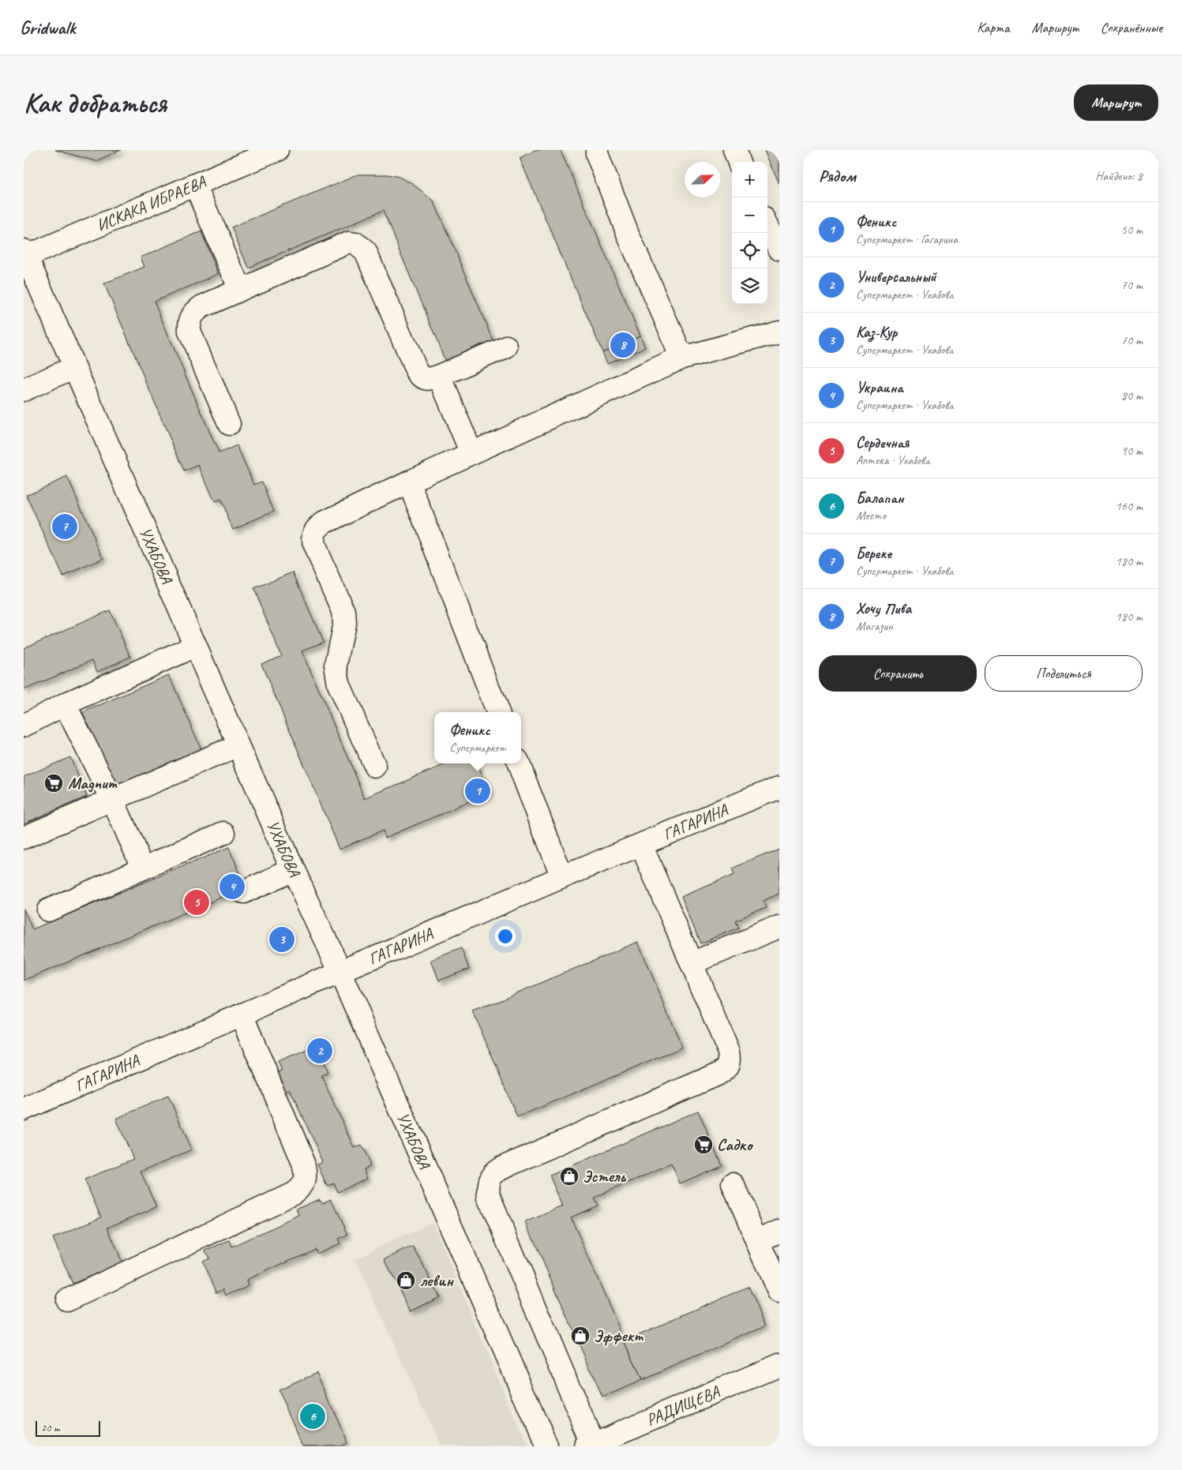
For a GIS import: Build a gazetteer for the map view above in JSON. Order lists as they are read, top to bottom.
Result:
{
  "streets": {
    "street": [
      "ИСКАКА ИБРАЕВА",
      "УХАБОВА",
      "ГАГАРИНА",
      "РАДИЩЕВА"
    ]
  },
  "crossings": [
    ["ИСКАКА ИБРАЕВА", "УХАБОВА"],
    ["УХАБОВА", "ГАГАРИНА"]
  ],
  "places": {
    "supermarket": ["Magnum", "Садко"],
    "shop": ["Эстель", "левин", "Эффект"]
  },
  "scale_bar": "20 m",
  "north": "top right",
  "page": {
    "header": "Gridwalk",
    "nav": ["Карта", "Маршрут", "Сохранённые"],
    "buttons": [
      "Маршрут",
      ["Сохранить", "Поделиться"]
    ],
    "title": "Как добраться",
    "heading": ["Рядом", "Найдено: 8"],
    "map_buttons": ["+", "−"],
    "list": [
      {
        "mark": "1",
        "name": "Феникс",
        "note": "Супермаркет · Гагарина",
        "value": "50 m"
      },
      {
        "mark": "2",
        "name": "Универсальный",
        "note": "Супермаркет · Ухабова",
        "value": "70 m"
      },
      {
        "mark": "3",
        "name": "Каз-Кур",
        "note": "Супермаркет · Ухабова",
        "value": "70 m"
      },
      {
        "mark": "4",
        "name": "Украина",
        "note": "Супермаркет · Ухабова",
        "value": "80 m"
      },
      {
        "mark": "5",
        "name": "Сердечная",
        "note": "Аптека · Ухабова",
        "value": "90 m"
      },
      {
        "mark": "6",
        "name": "Балапан",
        "note": "Место",
        "value": "160 m"
      },
      {
        "mark": "7",
        "name": "Береке",
        "note": "Супермаркет · Ухабова",
        "value": "180 m"
      },
      {
        "mark": "8",
        "name": "Хочу Пива",
        "note": "Магазин",
        "value": "180 m"
      }
    ],
    "pins": [
      "8",
      "7",
      "1",
      "4",
      "5",
      "3",
      "2",
      "6"
    ],
    "popup": ["Феникс", "Супермаркет"],
    "scale": "20 m"
  }
}
